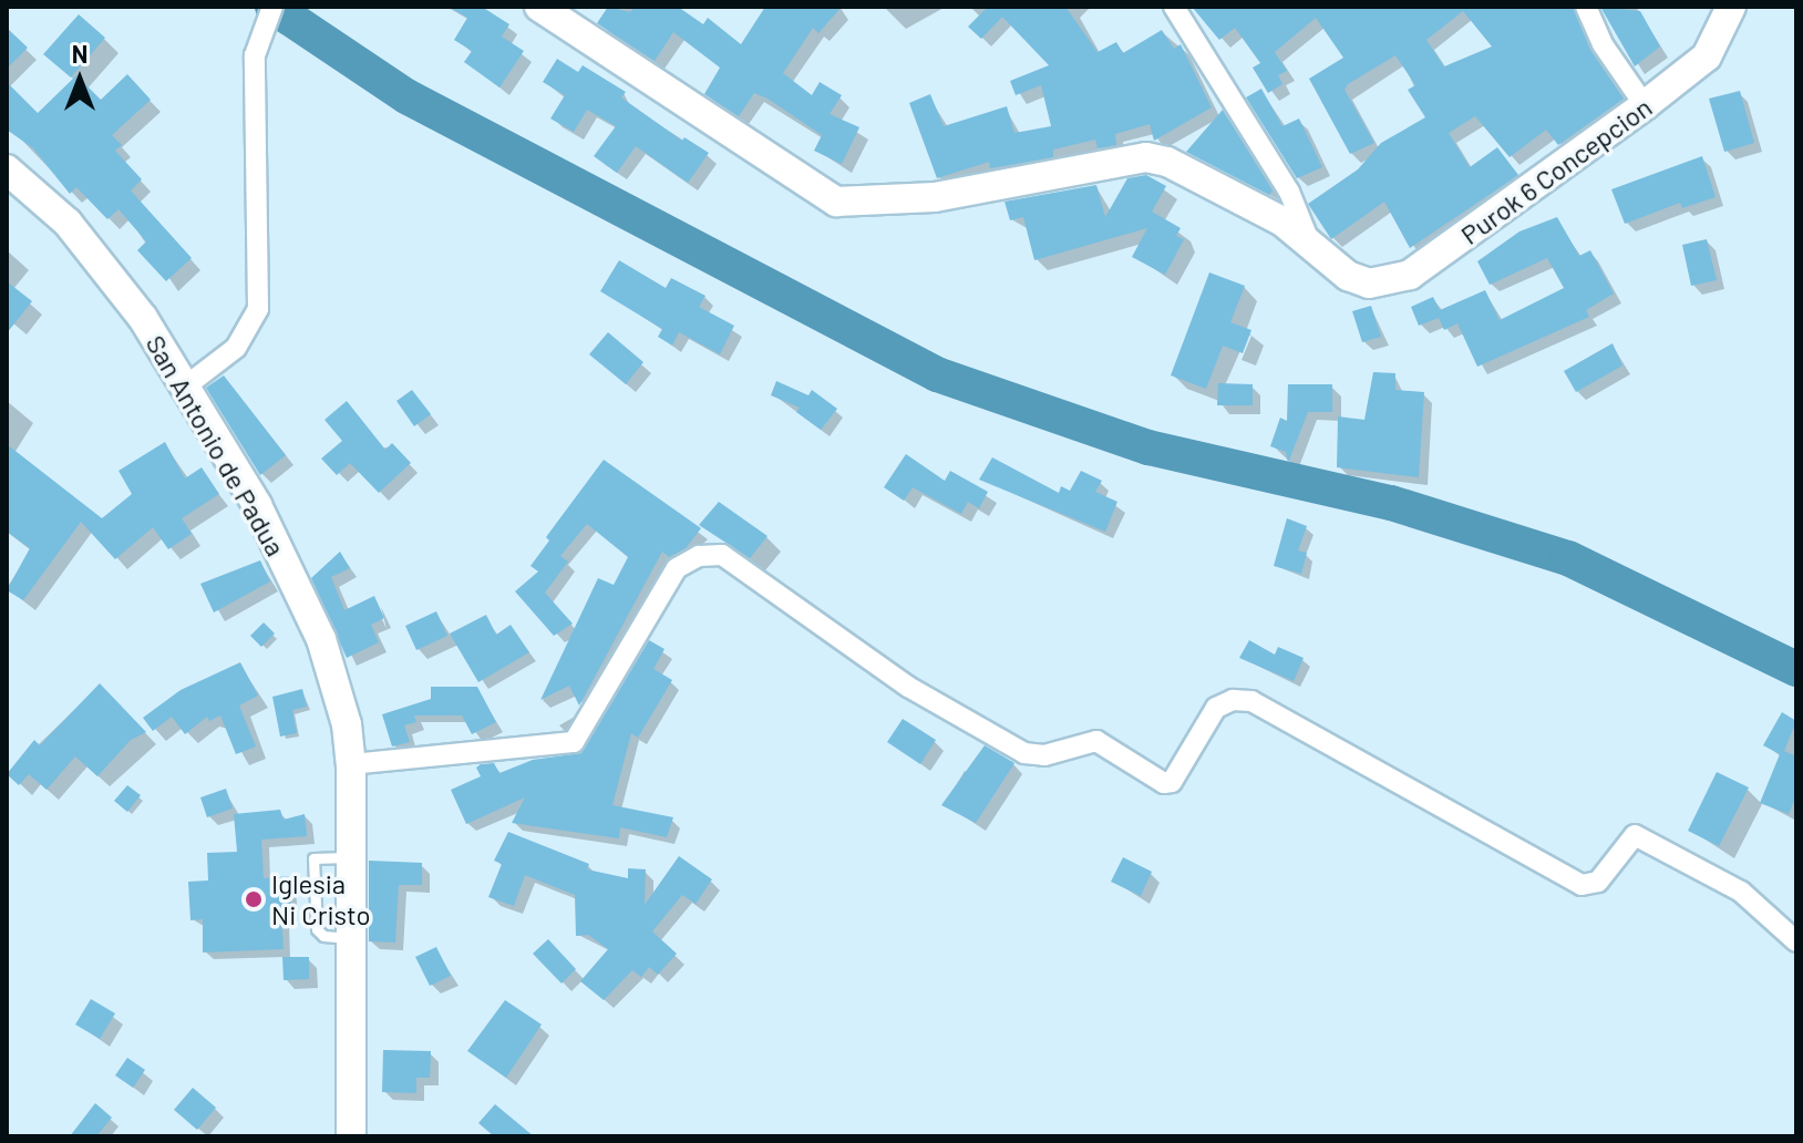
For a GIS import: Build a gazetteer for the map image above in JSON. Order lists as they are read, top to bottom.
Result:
{
  "streets": {
    "street": ["Purok 6 Concepcion", "San Antonio de Padua"]
  },
  "places": ["Iglesia Ni Cristo"],
  "north": "top"
}
